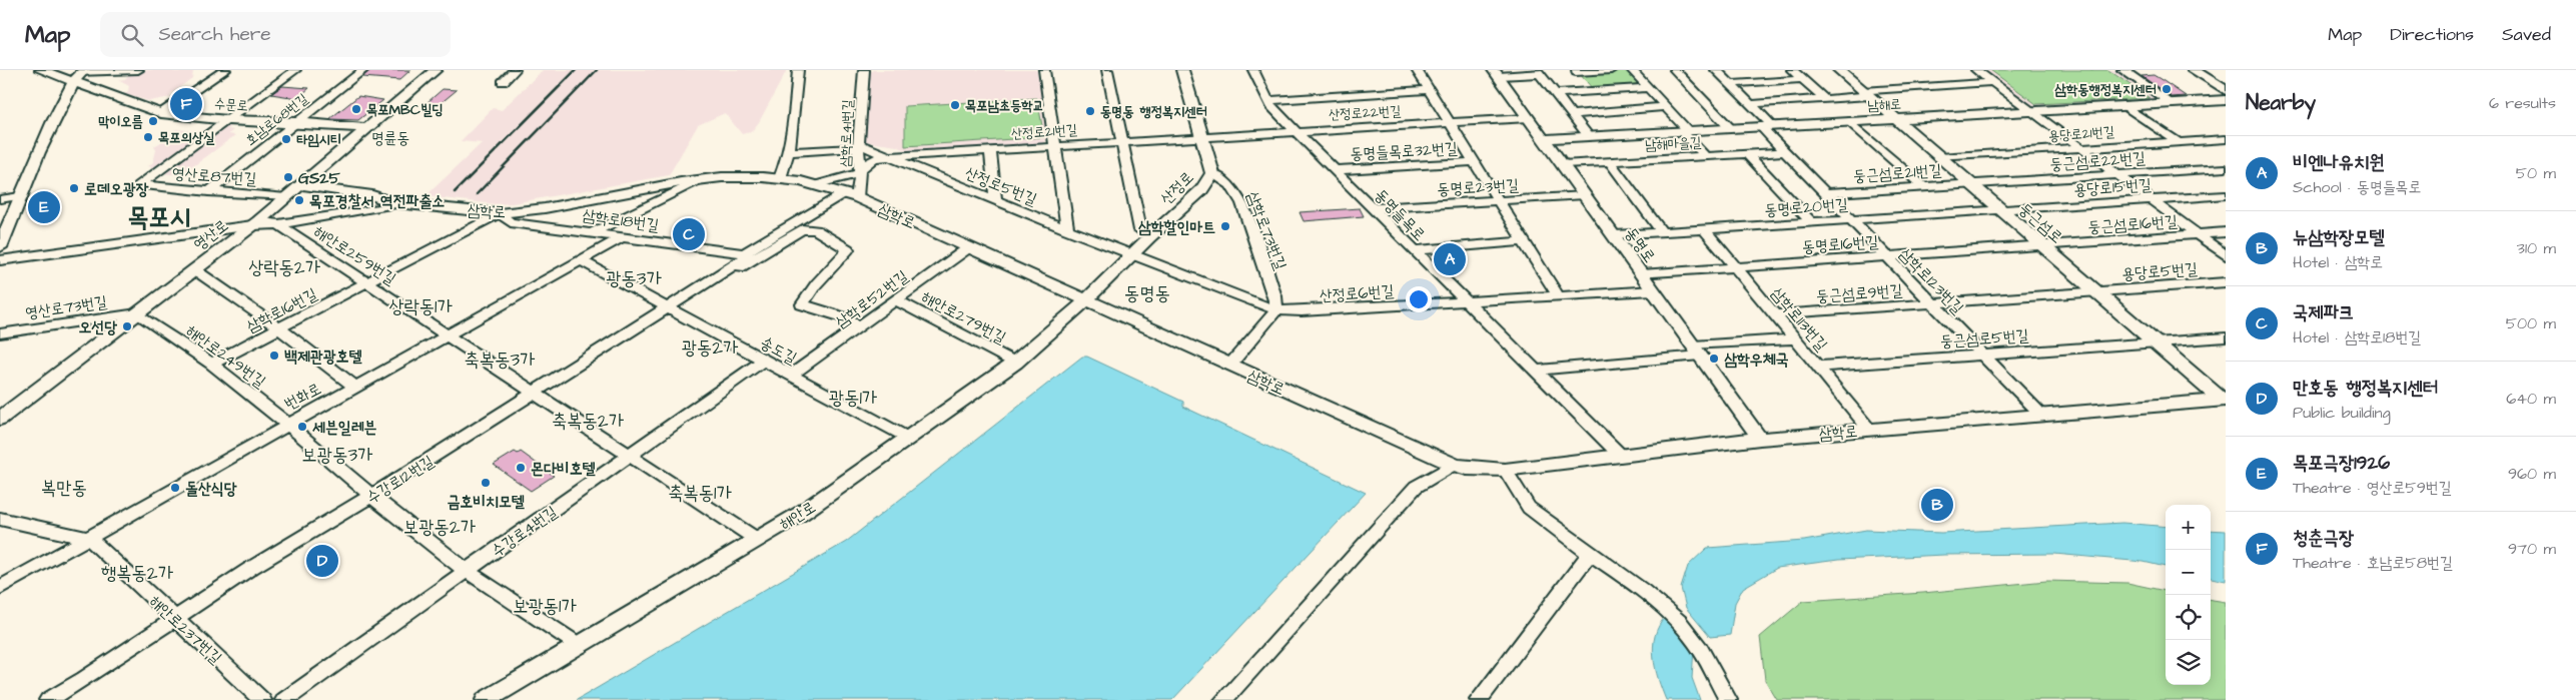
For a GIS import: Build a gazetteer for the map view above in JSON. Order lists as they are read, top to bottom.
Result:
{
  "streets": {
    "street": [
      "수문로",
      "남해로",
      "산정로22번길",
      "호남로68번길",
      "산정로21번길",
      "삼학로41번길",
      "용당로21번길",
      "남해마을길",
      "동명들목로32번길",
      "둥근섬로22번길",
      "둥근섬로21번길",
      "영산로87번길",
      "산정로5번길",
      "동명로23번길",
      "용당로15번길",
      "산정로",
      "동명로20번길",
      "삼학로",
      "동명들목로",
      "삼학로18번길",
      "둥근섬로",
      "둥근섬로16번길",
      "삼학로73번길",
      "영산로",
      "동명로16번길",
      "동명로",
      "해안로259번길",
      "용당로5번길",
      "삼학로123번길",
      "산정로6번길",
      "둥근섬로9번길",
      "삼학로52번길",
      "영산로73번길",
      "삼학로16번길",
      "해안로279번길",
      "삼학로113번길",
      "둥근섬로5번길",
      "송도길",
      "해안로249번길",
      "번화로",
      "수강로12번길",
      "해안로",
      "수강로4번길",
      "해안로237번길"
    ]
  },
  "crossings": [
    ["수문로", "호남로68번길"],
    ["수문로", "영산로87번길"],
    ["수문로", "영산로"],
    ["남해로", "둥근섬로"],
    ["남해로", "동명로"],
    ["남해로", "삼학로123번길"],
    ["산정로22번길", "산정로21번길"],
    ["산정로22번길", "산정로"],
    ["산정로22번길", "동명들목로"],
    ["산정로22번길", "동명로"],
    ["호남로68번길", "영산로87번길"],
    ["산정로21번길", "산정로5번길"],
    ["산정로21번길", "산정로"],
    ["삼학로41번길", "산정로5번길"],
    ["삼학로41번길", "삼학로"],
    ["용당로21번길", "둥근섬로"],
    ["남해마을길", "동명로"],
    ["남해마을길", "삼학로123번길"],
    ["동명들목로32번길", "동명들목로"],
    ["둥근섬로22번길", "둥근섬로21번길"],
    ["둥근섬로22번길", "둥근섬로"],
    ["둥근섬로21번길", "둥근섬로"],
    ["둥근섬로21번길", "삼학로123번길"],
    ["영산로87번길", "영산로"],
    ["산정로5번길", "산정로"],
    ["산정로5번길", "산정로6번길"],
    ["동명로23번길", "동명들목로"],
    ["동명로23번길", "동명로"],
    ["용당로15번길", "동명로20번길"],
    ["용당로15번길", "둥근섬로"],
    ["산정로", "삼학로"],
    ["산정로", "삼학로73번길"],
    ["산정로", "산정로6번길"],
    ["산정로", "해안로"],
    ["동명로20번길", "둥근섬로"],
    ["동명로20번길", "동명로"],
    ["동명로20번길", "삼학로123번길"],
    ["동명로20번길", "삼학로113번길"],
    ["삼학로", "동명들목로"],
    ["삼학로", "삼학로18번길"],
    ["삼학로", "둥근섬로"],
    ["삼학로", "영산로"],
    ["삼학로", "동명로"],
    ["삼학로", "삼학로123번길"],
    ["삼학로", "삼학로52번길"],
    ["삼학로", "삼학로16번길"],
    ["삼학로", "삼학로113번길"],
    ["삼학로", "해안로"],
    ["동명들목로", "산정로6번길"],
    ["삼학로18번길", "삼학로16번길"],
    ["삼학로18번길", "번화로"],
    ["삼학로18번길", "수강로12번길"],
    ["둥근섬로", "둥근섬로16번길"],
    ["둥근섬로", "동명로16번길"],
    ["둥근섬로", "용당로5번길"],
    ["둥근섬로", "둥근섬로9번길"],
    ["둥근섬로", "둥근섬로5번길"],
    ["둥근섬로16번길", "동명로16번길"],
    ["삼학로73번길", "산정로6번길"],
    ["영산로", "해안로259번길"],
    ["영산로", "영산로73번길"],
    ["영산로", "해안로249번길"],
    ["동명로16번길", "동명로"],
    ["동명로16번길", "삼학로123번길"],
    ["동명로16번길", "삼학로113번길"],
    ["동명로", "산정로6번길"],
    ["해안로259번길", "삼학로16번길"],
    ["해안로259번길", "번화로"],
    ["해안로259번길", "수강로12번길"],
    ["해안로259번길", "해안로"],
    ["해안로259번길", "수강로4번길"],
    ["용당로5번길", "둥근섬로9번길"],
    ["삼학로123번길", "둥근섬로9번길"],
    ["삼학로123번길", "둥근섬로5번길"],
    ["둥근섬로9번길", "삼학로113번길"],
    ["삼학로52번길", "해안로279번길"],
    ["삼학로52번길", "송도길"],
    ["영산로73번길", "해안로249번길"],
    ["삼학로16번길", "해안로249번길"],
    ["해안로279번길", "해안로"],
    ["삼학로113번길", "둥근섬로5번길"],
    ["송도길", "번화로"],
    ["송도길", "수강로12번길"],
    ["송도길", "해안로"],
    ["송도길", "수강로4번길"],
    ["해안로249번길", "번화로"],
    ["해안로249번길", "수강로12번길"],
    ["해안로249번길", "해안로"],
    ["해안로249번길", "수강로4번길"],
    ["번화로", "해안로237번길"],
    ["수강로12번길", "해안로237번길"]
  ],
  "districts": [
    "명륜동",
    "목포시",
    "상락동2가",
    "광동3가",
    "동명동",
    "상락동1가",
    "광동2가",
    "축복동3가",
    "광동1가",
    "축복동2가",
    "보광동3가",
    "복만동",
    "축복동1가",
    "보광동2가",
    "행복동2가",
    "보광동1가"
  ],
  "places": [
    "삼학동행정복지센터",
    "목포남초등학교",
    "목포MBC빌딩",
    "동명동 행정복지센터",
    "막이오름",
    "목포의상실",
    "타임시티",
    "GS25",
    "로데오광장",
    "목포경찰서 역전파출소",
    "삼학할인마트",
    "오선당",
    "백제관광호텔",
    "삼학우체국",
    "세븐일레븐",
    "몬다비호텔",
    "금호비치모텔",
    "돌산식당"
  ],
  "page": {
    "header": "Map",
    "search": "Search here",
    "nav": ["Map", "Directions", "Saved"],
    "heading": ["Nearby", "6 results"],
    "pins": [
      "F",
      "E",
      "C",
      "A",
      "B",
      "D"
    ],
    "list": [
      {
        "mark": "A",
        "name": "비엔나유치원",
        "note": "School · 동명들목로",
        "value": "50 m"
      },
      {
        "mark": "B",
        "name": "뉴삼학장모텔",
        "note": "Hotel · 삼학로",
        "value": "310 m"
      },
      {
        "mark": "C",
        "name": "국제파크",
        "note": "Hotel · 삼학로18번길",
        "value": "500 m"
      },
      {
        "mark": "D",
        "name": "만호동 행정복지센터",
        "note": "Public building",
        "value": "640 m"
      },
      {
        "mark": "E",
        "name": "목포극장1926",
        "note": "Theatre · 영산로59번길",
        "value": "960 m"
      },
      {
        "mark": "F",
        "name": "청춘극장",
        "note": "Theatre · 호남로58번길",
        "value": "970 m"
      }
    ],
    "map_buttons": ["+", "−"]
  }
}
